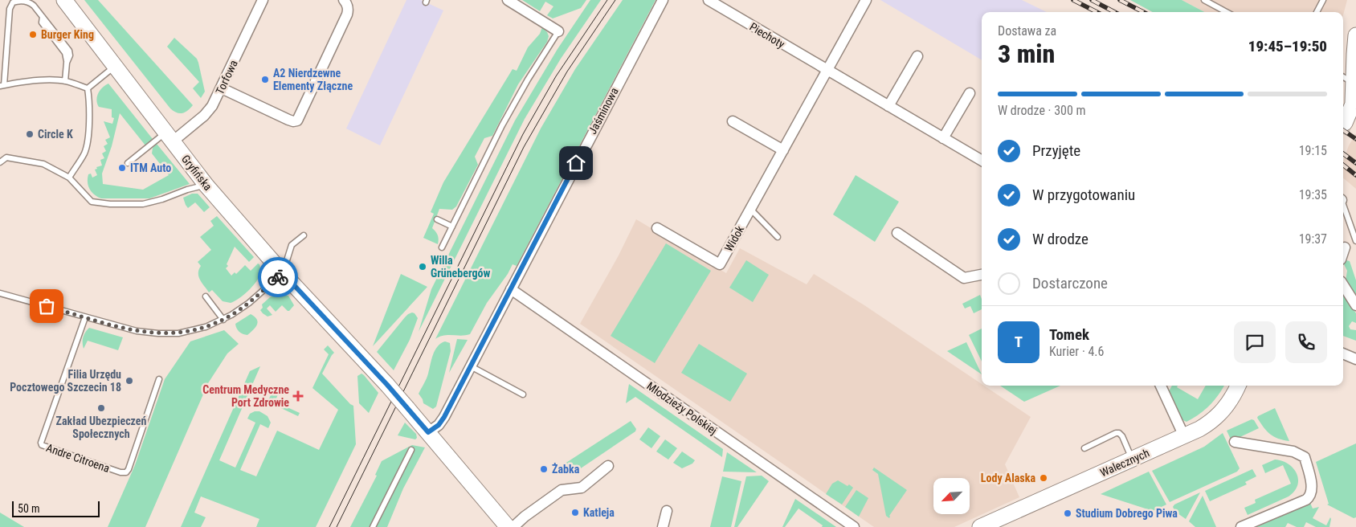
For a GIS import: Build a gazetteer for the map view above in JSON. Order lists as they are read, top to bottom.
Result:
{
  "streets": {
    "street": [
      "Piechoty",
      "Torfowa",
      "Jaśminowa",
      "Gryfińska",
      "Widok",
      "Młodzieży Polskiej",
      "Walecznych"
    ],
    "lane": ["Andre Citroena"]
  },
  "crossings": [
    ["Piechoty", "Widok"],
    ["Torfowa", "Gryfińska"],
    ["Jaśminowa", "Gryfińska"],
    ["Jaśminowa", "Młodzieży Polskiej"]
  ],
  "places": {
    "other": [
      "Burger King",
      "A2 Nierdzewne Elementy Złączne",
      "Circle K",
      "ITM Auto",
      "Willa Grünebergów",
      "Filia Urzędu Pocztowego Szczecin 18",
      "Zakład Ubezpieczeń Społecznych",
      "Żabka",
      "Lody Alaska",
      "Katleja",
      "Studium Dobrego Piwa"
    ],
    "health": ["Centrum Medyczne Port Zdrowie"]
  },
  "scale_bar": "50 m",
  "north": "bottom left",
  "page": {
    "heading": ["3 min", "Dostawa za", "19:45–19:50"],
    "panel": ["Tomek", "Kurier · 4.6"],
    "bar": "W drodze · 300 m",
    "list": [
      ["Przyjęte", "19:15"],
      ["W przygotowaniu", "19:35"],
      ["W drodze", "19:37"],
      "Dostarczone"
    ],
    "round": "T",
    "scale": "50 m"
  }
}
